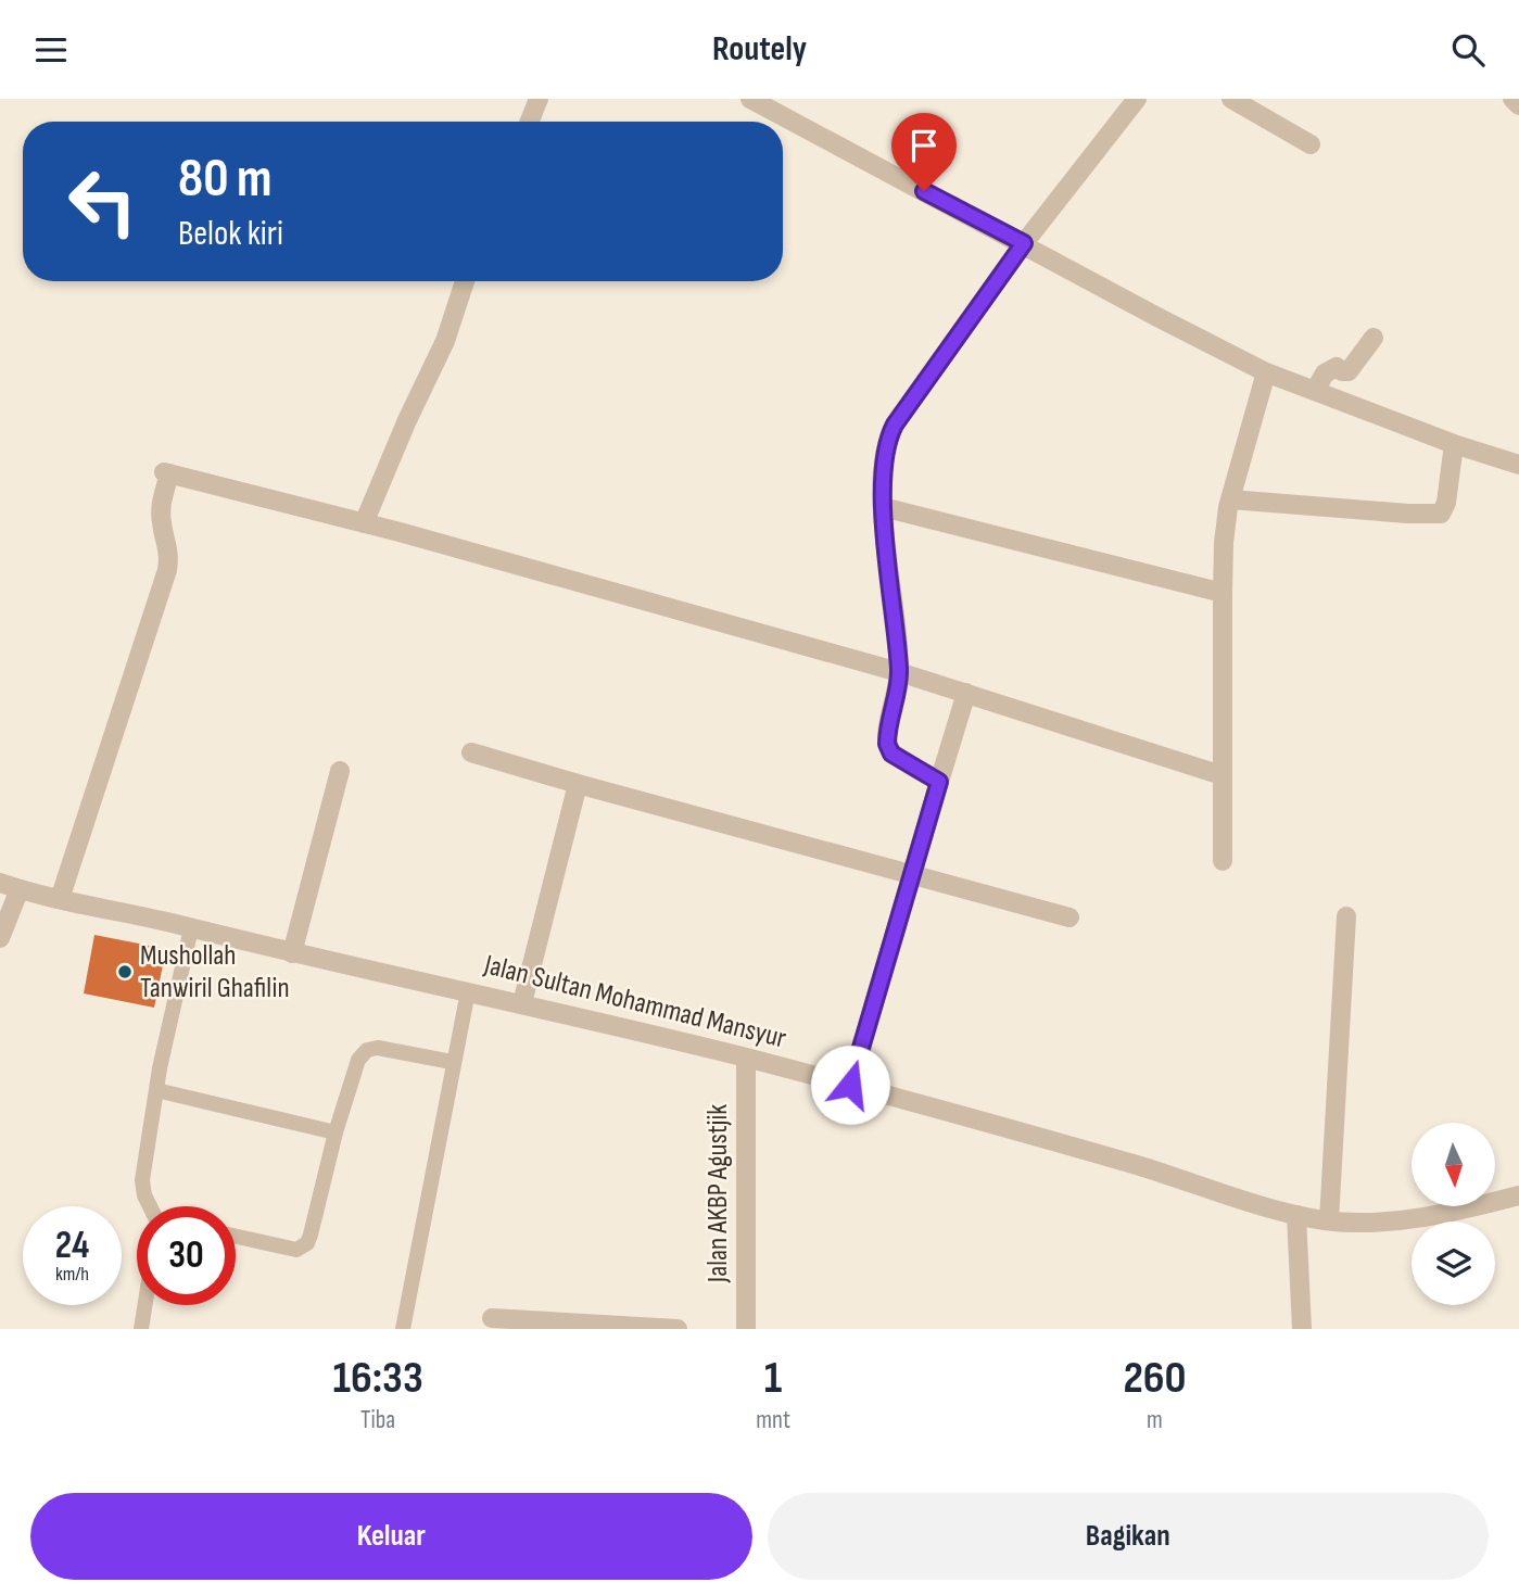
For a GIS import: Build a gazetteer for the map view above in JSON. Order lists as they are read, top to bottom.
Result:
{
  "streets": {
    "street": ["Jalan Sultan Mohammad Mansyur", "Jalan AKBP Agustjik"]
  },
  "crossings": [
    ["Jalan Sultan Mohammad Mansyur", "Jalan AKBP Agustjik"]
  ],
  "places": ["Mushollah Tanwiril Ghafilin"],
  "north": "bottom",
  "page": {
    "header": "Routely",
    "turn": ["80 m", "Belok kiri"],
    "speed": "24 km/h",
    "limit": "30",
    "eta": [
      "16:33",
      "Tiba",
      "1",
      "mnt",
      "260",
      "m"
    ],
    "buttons": ["Keluar", "Bagikan"]
  }
}
